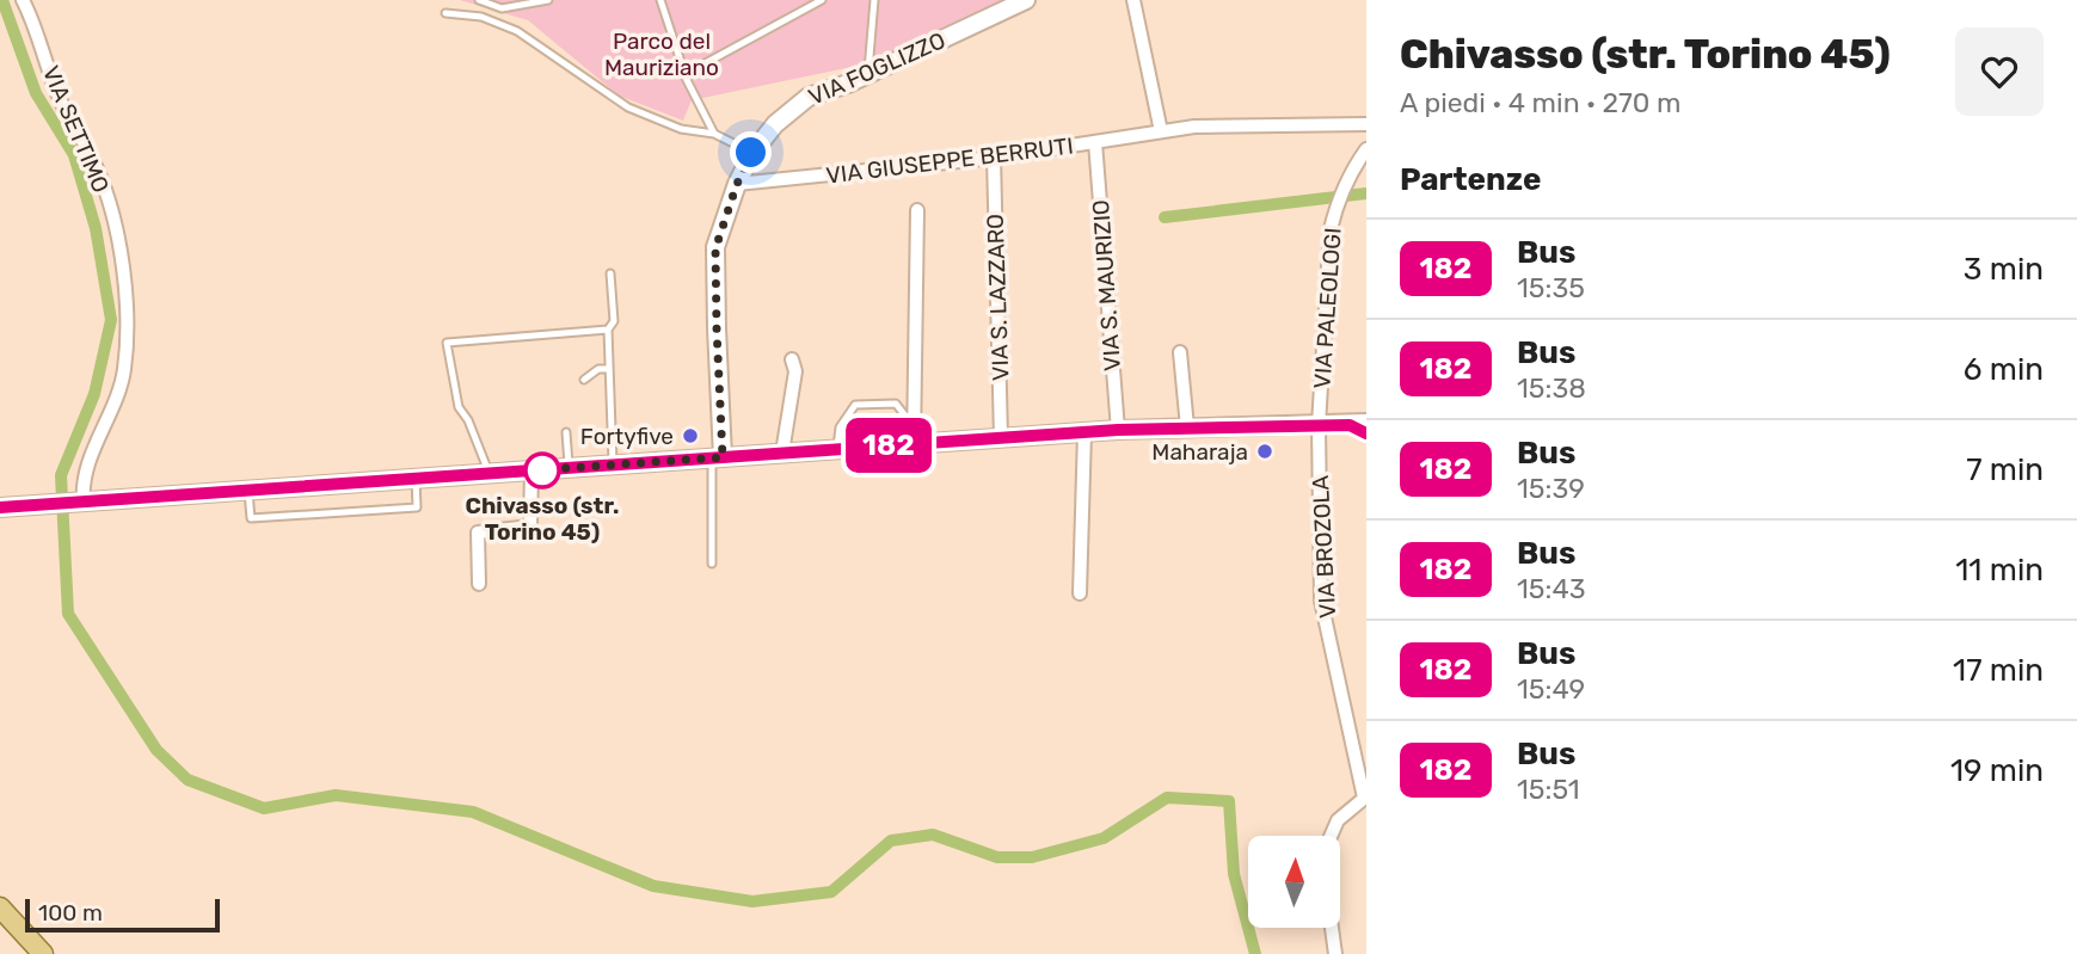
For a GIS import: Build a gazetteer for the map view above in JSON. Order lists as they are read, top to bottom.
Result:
{
  "streets": {
    "main road": ["VIA FOGLIZZO"],
    "street": [
      "VIA SETTIMO",
      "VIA GIUSEPPE BERRUTI",
      "VIA S. MAURIZIO",
      "VIA S. LAZZARO",
      "VIA PALEOLOGI",
      "VIA BROZOLA"
    ]
  },
  "crossings": [
    ["VIA FOGLIZZO", "VIA GIUSEPPE BERRUTI"],
    ["VIA GIUSEPPE BERRUTI", "VIA S. MAURIZIO"],
    ["VIA GIUSEPPE BERRUTI", "VIA S. LAZZARO"],
    ["VIA PALEOLOGI", "VIA BROZOLA"]
  ],
  "parks": ["Parco del Mauriziano"],
  "places": ["Fortyfive", "Maharaja", "Chivasso (str. Torino 45)"],
  "lines": ["bus line 182"],
  "scale_bar": "100 m",
  "north": "top",
  "page": {
    "on_map": "182",
    "heading": [
      ["Chivasso (str. Torino 45)", "A piedi · 4 min · 270 m"],
      "Partenze"
    ],
    "list": [
      {
        "mark": "182",
        "name": "Bus",
        "note": "15:35",
        "value": "3 min"
      },
      {
        "mark": "182",
        "name": "Bus",
        "note": "15:38",
        "value": "6 min"
      },
      {
        "mark": "182",
        "name": "Bus",
        "note": "15:39",
        "value": "7 min"
      },
      {
        "mark": "182",
        "name": "Bus",
        "note": "15:43",
        "value": "11 min"
      },
      {
        "mark": "182",
        "name": "Bus",
        "note": "15:49",
        "value": "17 min"
      },
      {
        "mark": "182",
        "name": "Bus",
        "note": "15:51",
        "value": "19 min"
      }
    ],
    "scale": "100 m"
  }
}
